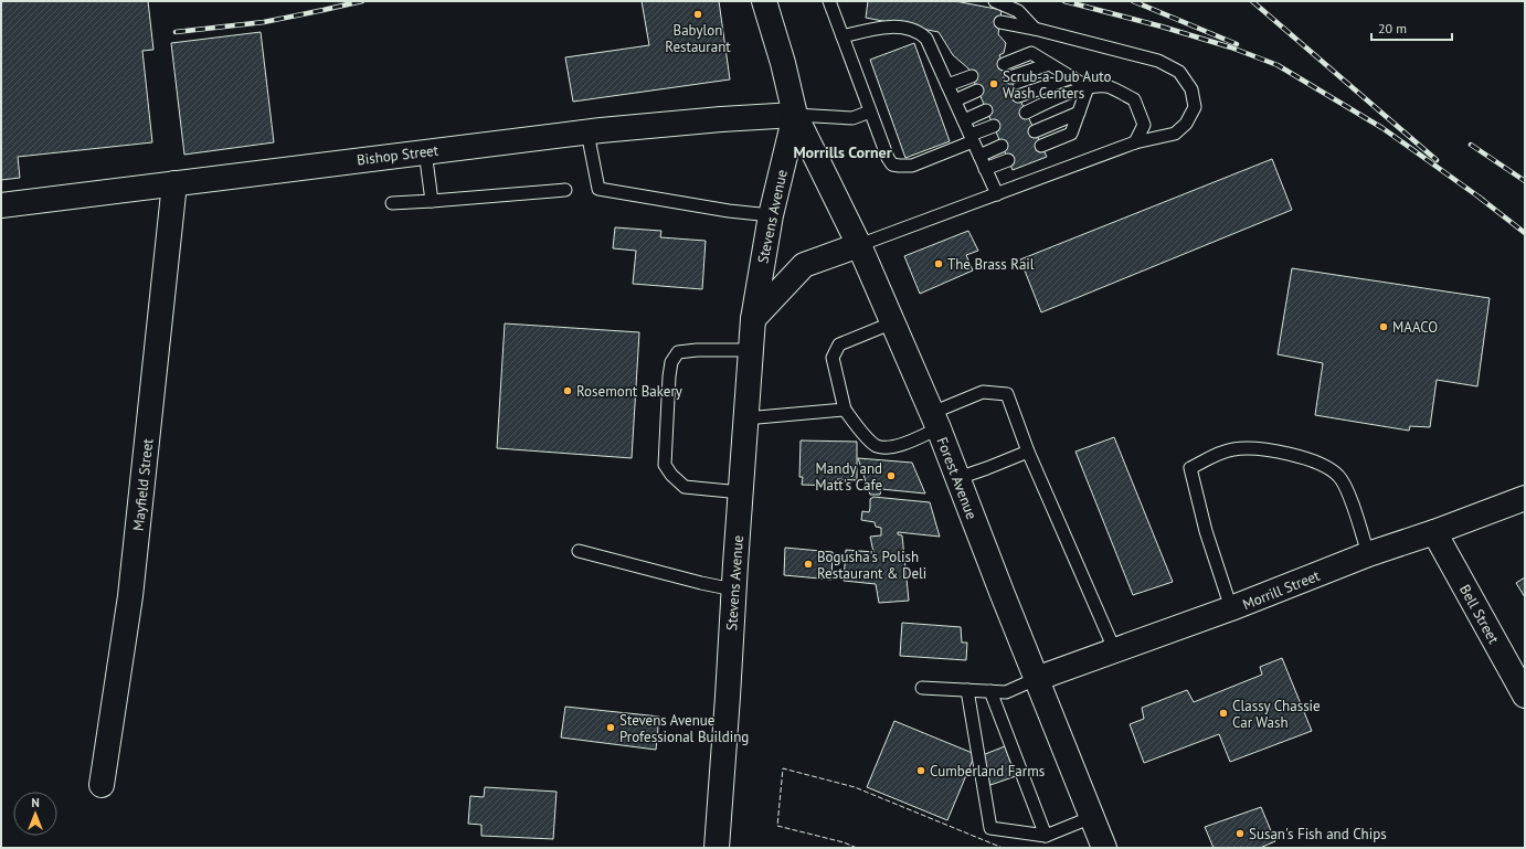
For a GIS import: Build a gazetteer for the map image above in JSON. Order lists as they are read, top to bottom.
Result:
{
  "streets": {
    "main road": [
      "Bishop Street",
      "Stevens Avenue",
      "Forest Avenue",
      "Mayfield Street",
      "Morrill Street",
      "Bell Street"
    ]
  },
  "crossings": [
    ["Bishop Street", "Stevens Avenue"],
    ["Bishop Street", "Forest Avenue"],
    ["Bishop Street", "Mayfield Street"],
    ["Stevens Avenue", "Forest Avenue"],
    ["Forest Avenue", "Morrill Street"],
    ["Morrill Street", "Bell Street"]
  ],
  "districts": ["Morrills Corner"],
  "places": [
    "Babylon Restaurant",
    "Scrub-a-Dub Auto Wash Centers",
    "The Brass Rail",
    "MAACO",
    "Rosemont Bakery",
    "Mandy and Matt's Cafe",
    "Bogusha's Polish Restaurant & Deli",
    "Classy Chassie Car Wash",
    "Stevens Avenue Professional Building",
    "Cumberland Farms",
    "Susan's Fish and Chips"
  ],
  "scale_bar": "20 m",
  "north": "top"
}
